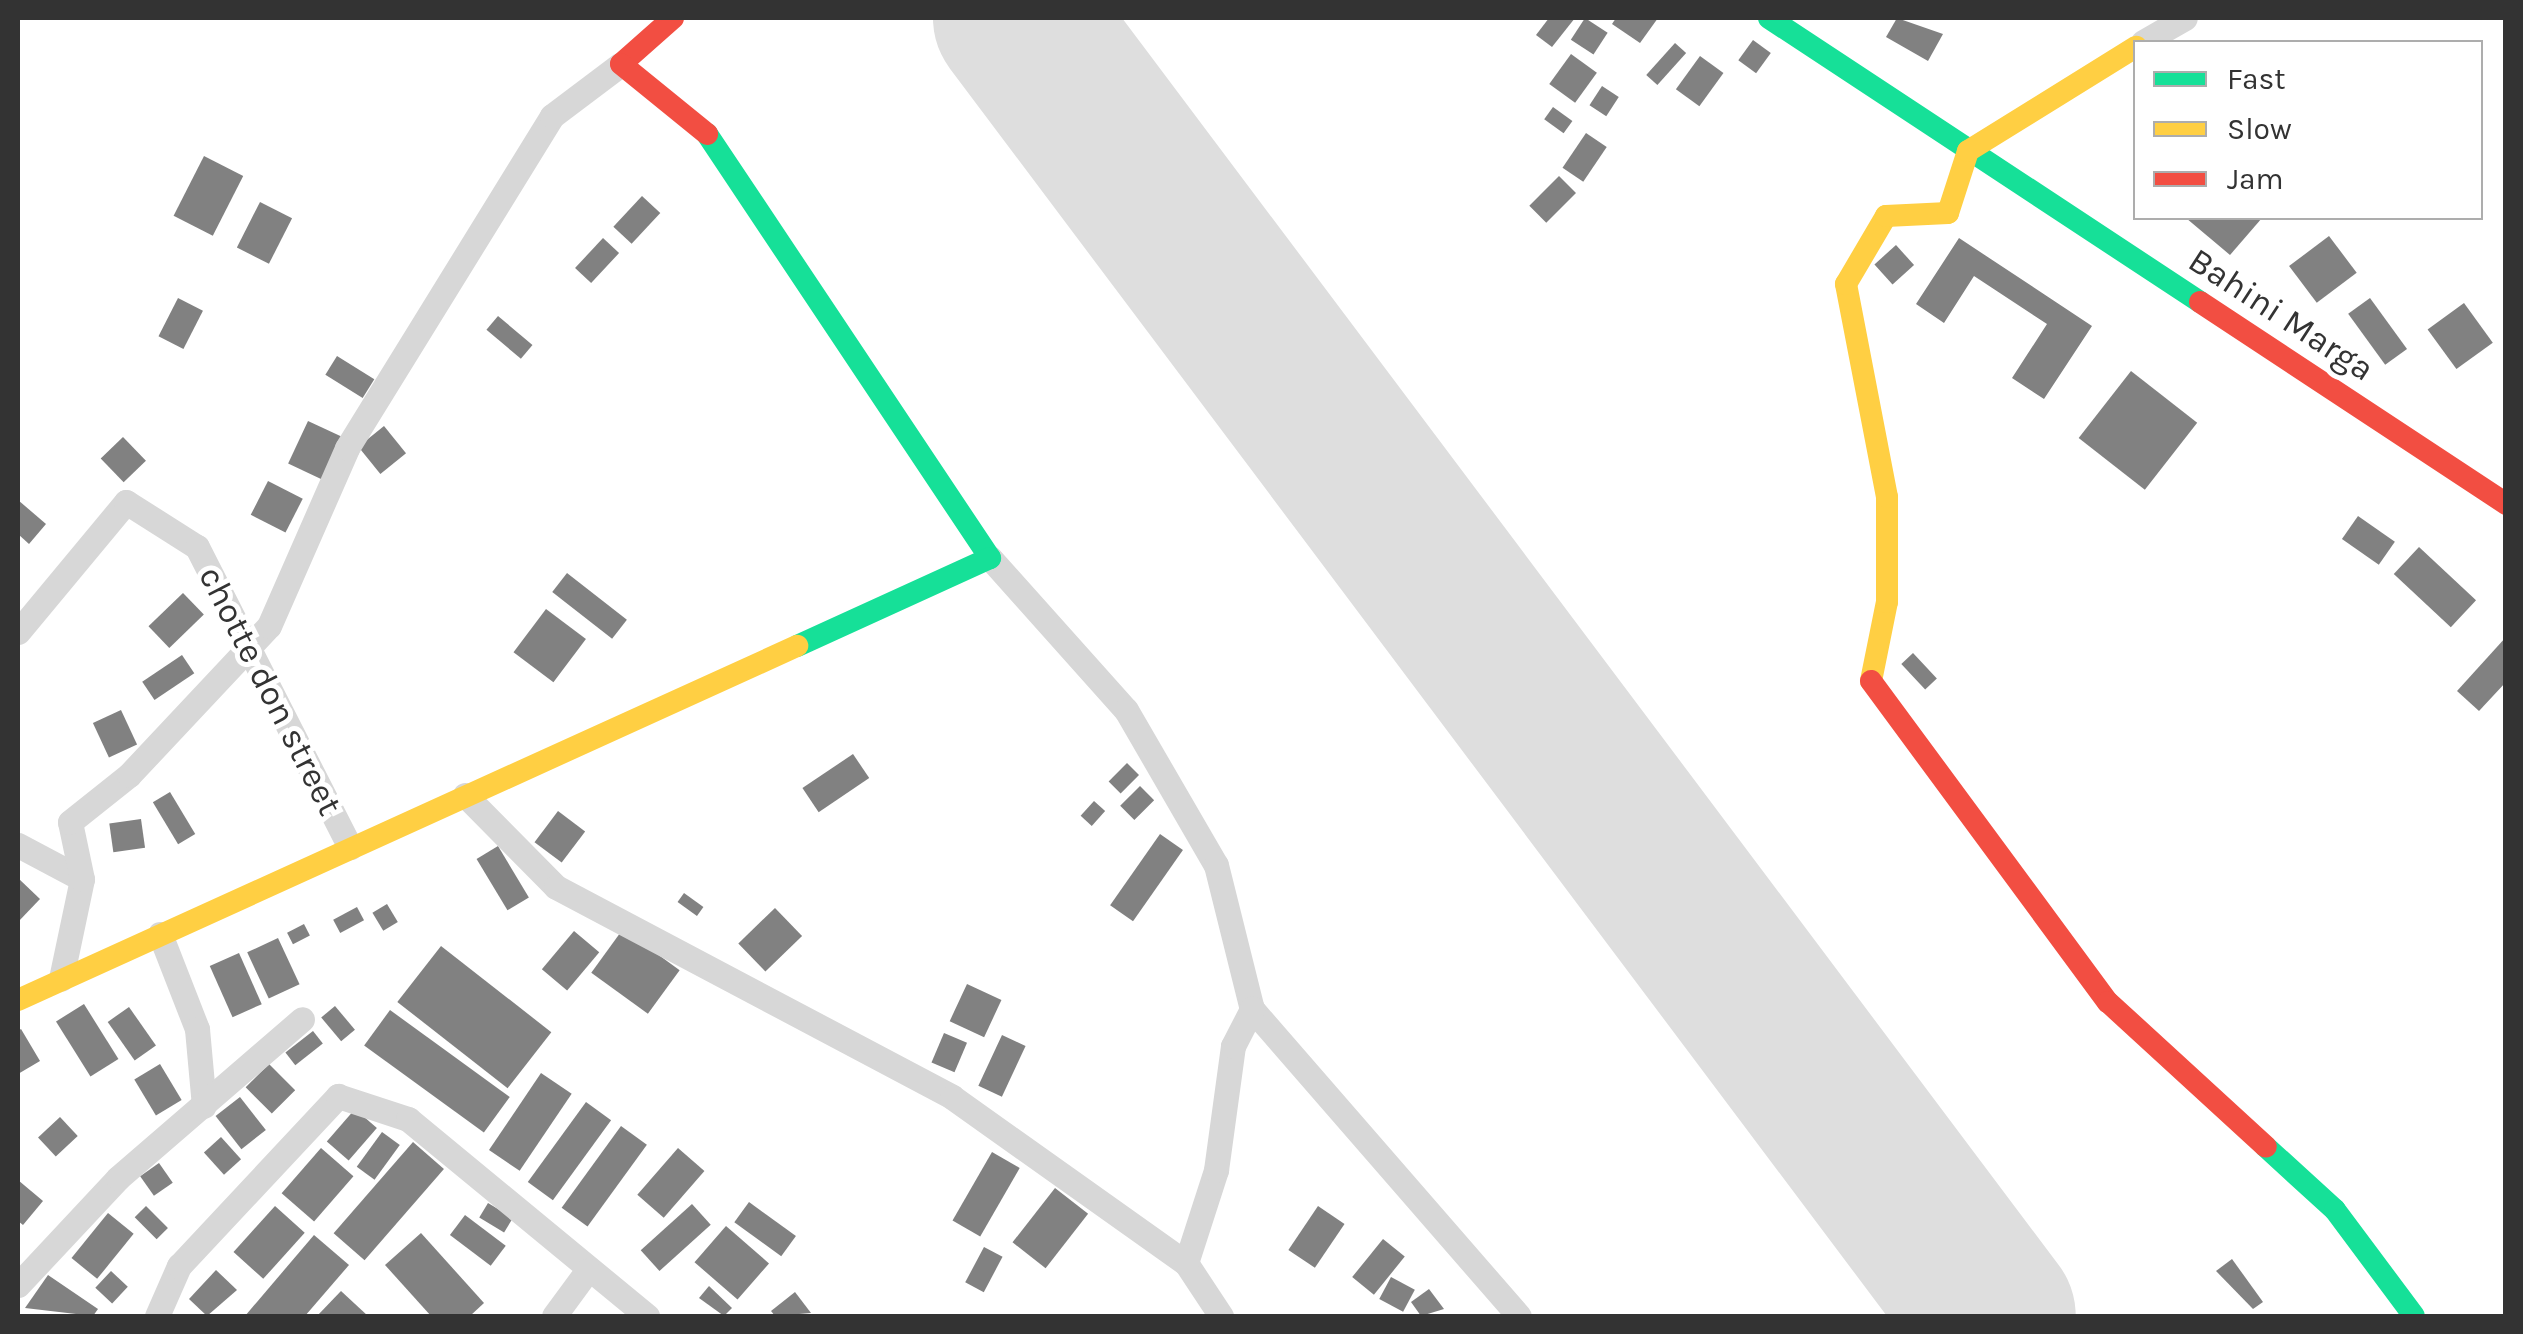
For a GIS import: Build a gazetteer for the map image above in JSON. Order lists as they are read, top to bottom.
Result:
{
  "streets": {
    "street": ["Bahini Marga", "chotte don street"]
  },
  "legend": ["Fast", "Slow", "Jam"]
}
